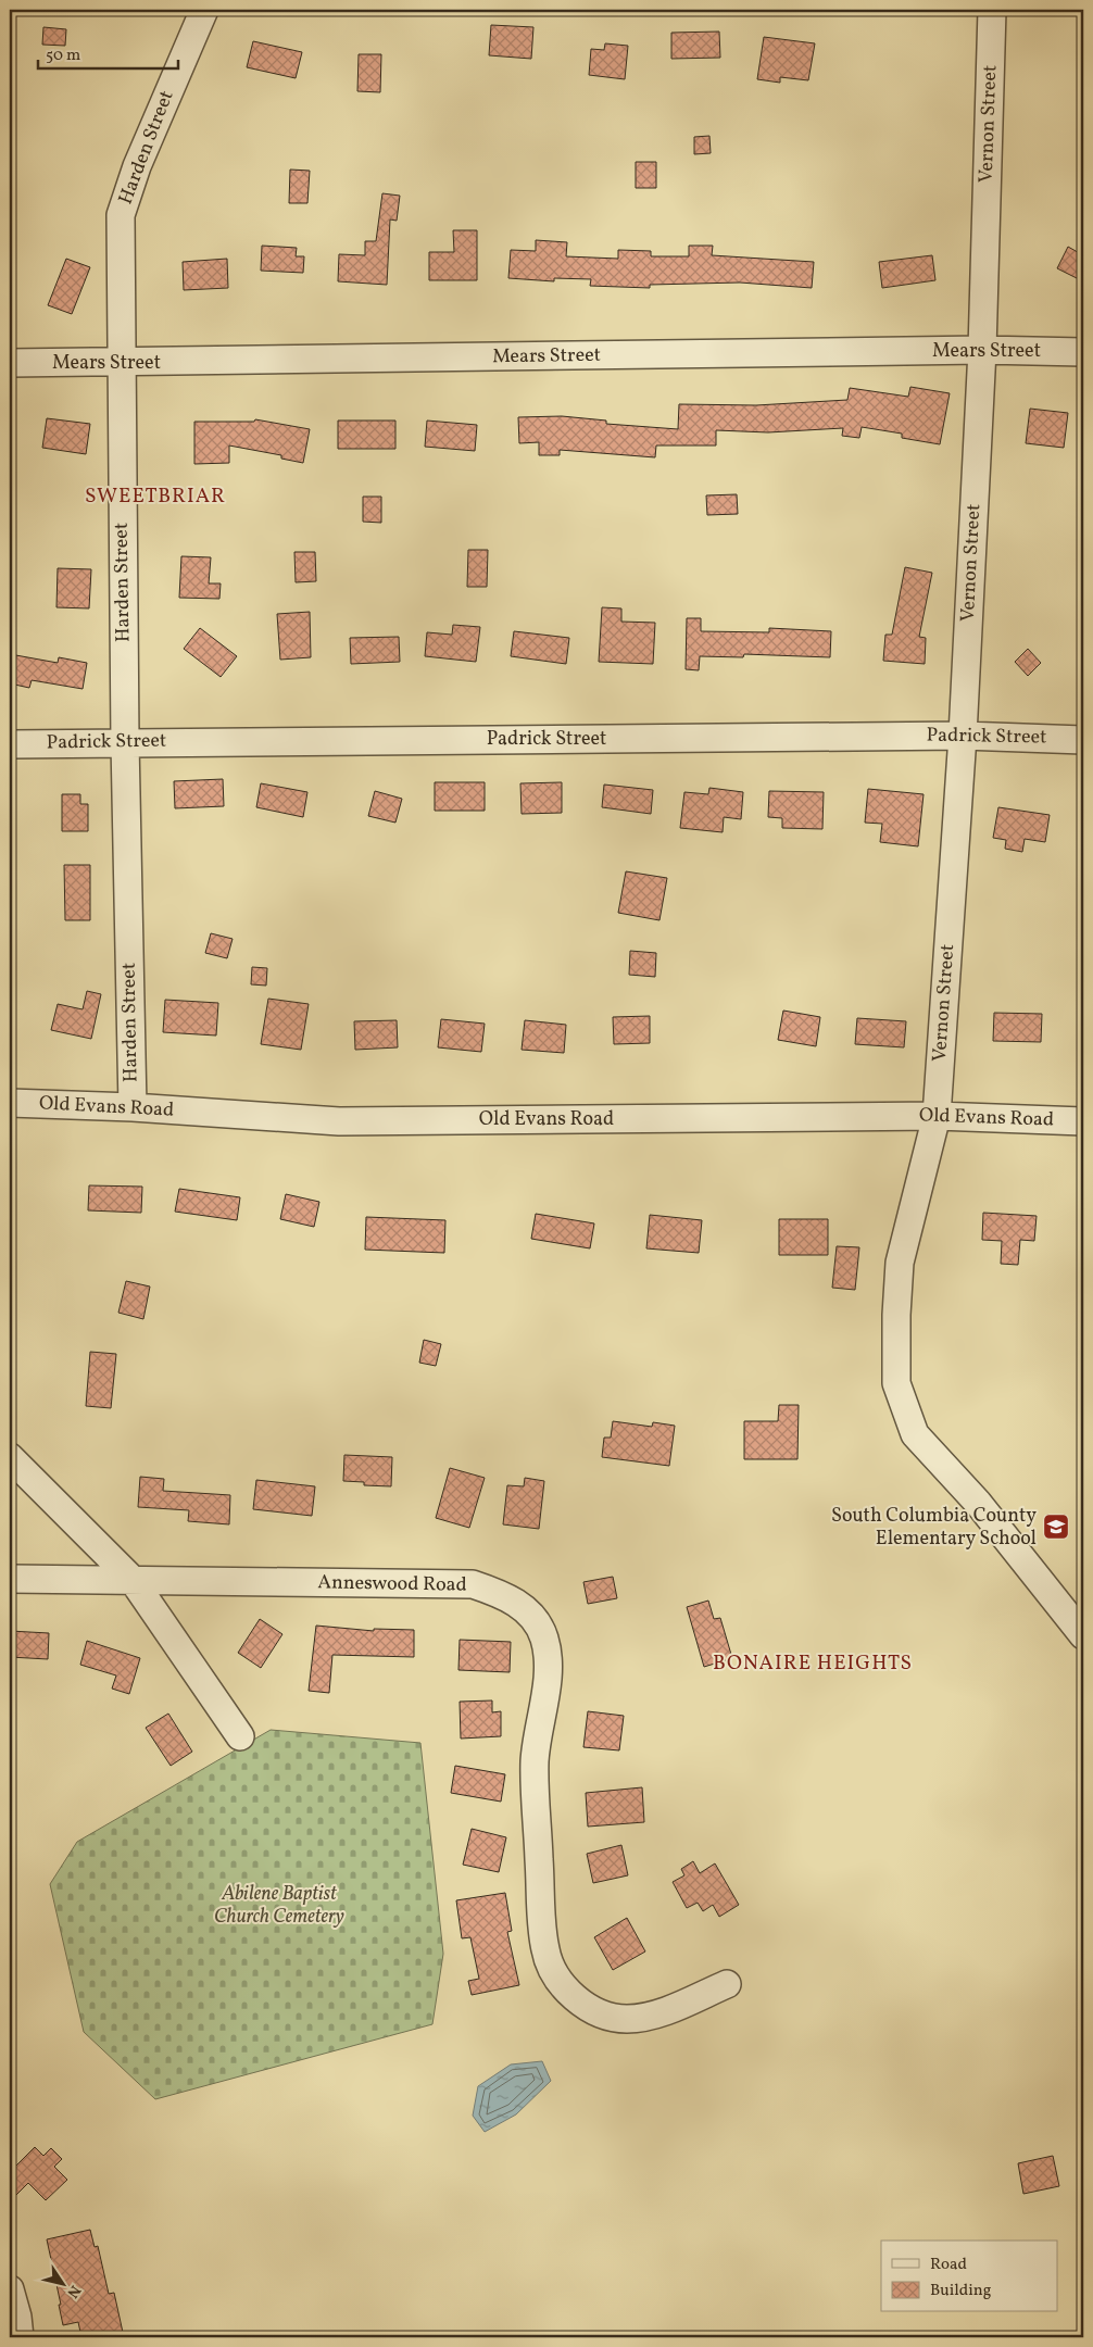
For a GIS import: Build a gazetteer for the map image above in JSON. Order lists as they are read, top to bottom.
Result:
{
  "streets": {
    "street": [
      "Vernon Street",
      "Harden Street",
      "Mears Street",
      "Padrick Street",
      "Old Evans Road",
      "Anneswood Road"
    ]
  },
  "crossings": [
    ["Vernon Street", "Mears Street"],
    ["Vernon Street", "Padrick Street"],
    ["Vernon Street", "Old Evans Road"],
    ["Harden Street", "Mears Street"],
    ["Harden Street", "Padrick Street"],
    ["Harden Street", "Old Evans Road"]
  ],
  "districts": ["SWEETBRIAR", "BONAIRE HEIGHTS"],
  "parks": ["Abilene Baptist Church Cemetery"],
  "places": {
    "school or university": ["South Columbia County Elementary School"]
  },
  "legend": ["Road", "Building"],
  "scale_bar": "50 m",
  "north": "bottom right"
}
